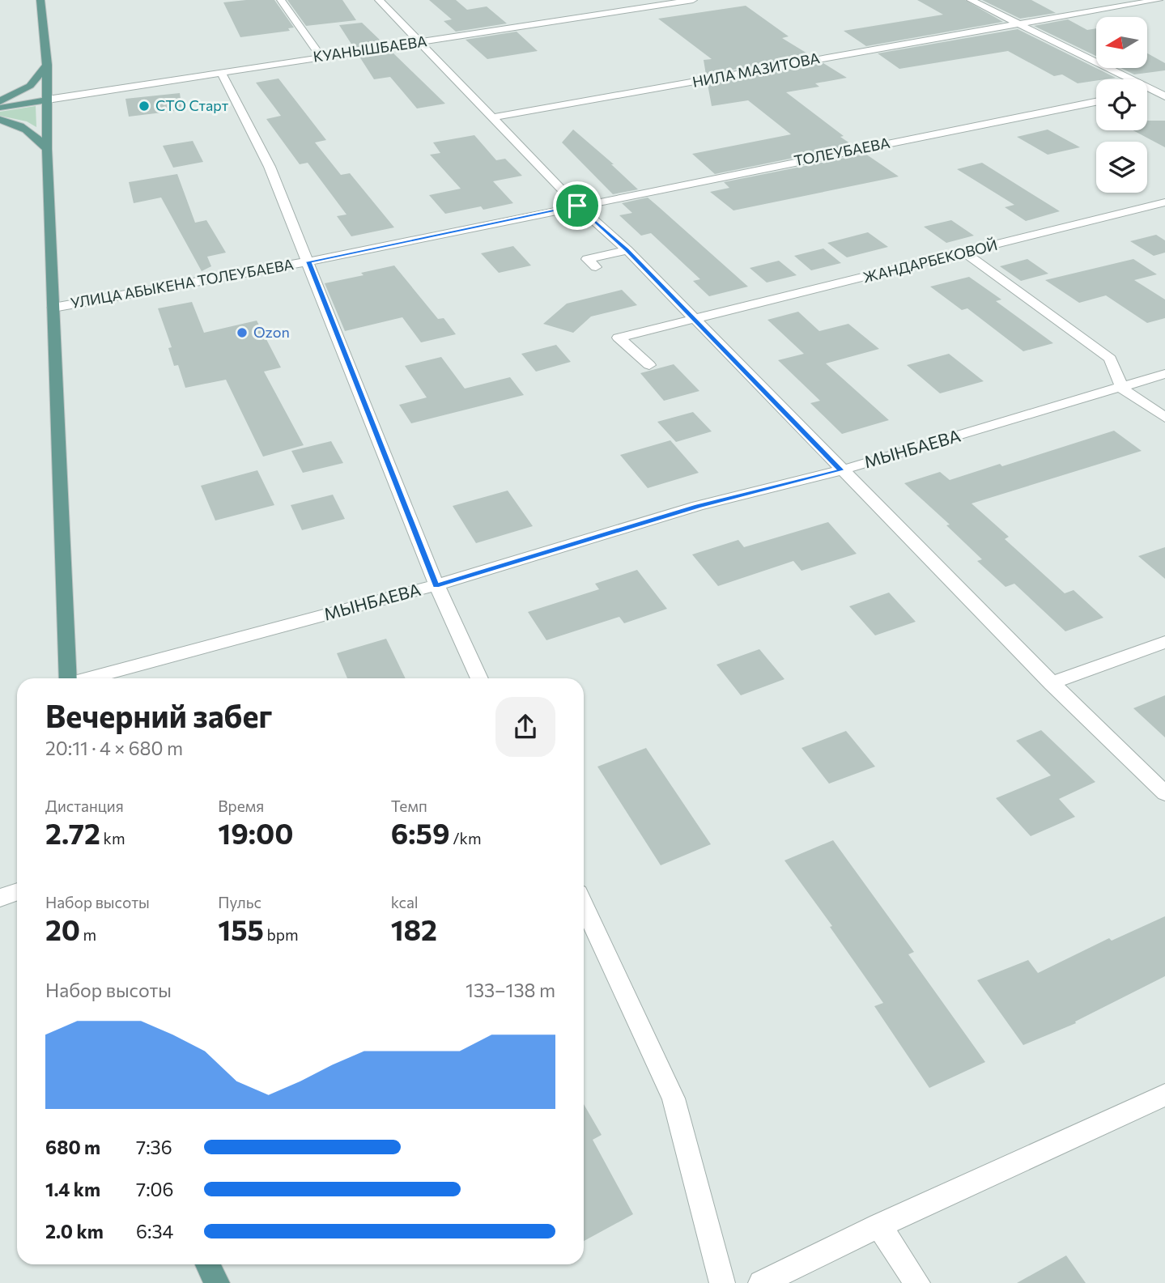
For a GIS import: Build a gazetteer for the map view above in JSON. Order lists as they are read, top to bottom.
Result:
{
  "streets": {
    "street": [
      "КУАНЫШБАЕВА",
      "НИЛА МАЗИТОВА",
      "ТОЛЕУБАЕВА",
      "ЖАНДАРБЕКОВОЙ",
      "УЛИЦА АБЫКЕНА ТОЛЕУБАЕВА",
      "МЫНБАЕВА"
    ]
  },
  "crossings": [
    ["ТОЛЕУБАЕВА", "УЛИЦА АБЫКЕНА ТОЛЕУБАЕВА"]
  ],
  "places": ["СТО Старт", "Ozon"],
  "north": "left",
  "page": {
    "heading": ["Вечерний забег", "20:11 · 4 × 680 m"],
    "stats": [
      ["Дистанция", "2.72 km"],
      ["Время", "19:00"],
      ["Темп", "6:59 /km"],
      ["Набор высоты", "20 m"],
      ["Пульс", "155 bpm"],
      ["kcal", "182"]
    ],
    "chart": ["Набор высоты", "133–138 m"],
    "list": [
      {
        "name": "680 m",
        "note": "7:36"
      },
      {
        "name": "1.4 km",
        "note": "7:06"
      },
      {
        "name": "2.0 km",
        "note": "6:34"
      }
    ]
  }
}
